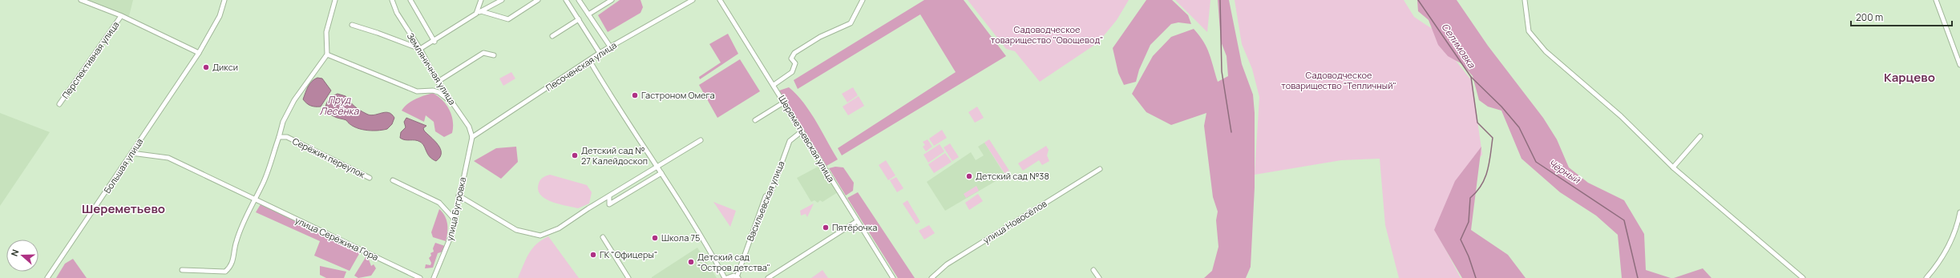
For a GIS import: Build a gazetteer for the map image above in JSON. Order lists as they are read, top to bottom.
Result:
{
  "streets": {
    "street": [
      "Перспективная улица",
      "Песоченская улица",
      "Земляничная улица",
      "Шереметьевская улица",
      "Серёжин переулок",
      "Большая улица",
      "Васильевская улица",
      "улица Бугровка",
      "улица Новосёлов",
      "улица Серёжина Гора"
    ]
  },
  "crossings": [
    ["Песоченская улица", "Земляничная улица"],
    ["Песоченская улица", "улица Бугровка"],
    ["Земляничная улица", "улица Бугровка"],
    ["Шереметьевская улица", "Васильевская улица"],
    ["Большая улица", "улица Серёжина Гора"]
  ],
  "districts": ["Карцево", "Шереметьево"],
  "water": ["Селимовка", "Пруд Лесёнка", "Чёрный"],
  "parks": ["Садоводческое товарищество \"Овощевод\"", "Садоводческое товарищество \"Тепличный\""],
  "places": [
    "Дикси",
    "Гастроном Омега",
    "Детский сад № 27 Калейдоскоп",
    "Детский сад №38",
    "Пятёрочка",
    "Школа 75",
    "ГК \"Офицеры\"",
    "Детский сад \"Остров детства\""
  ],
  "scale_bar": "200 m",
  "north": "left"
}
